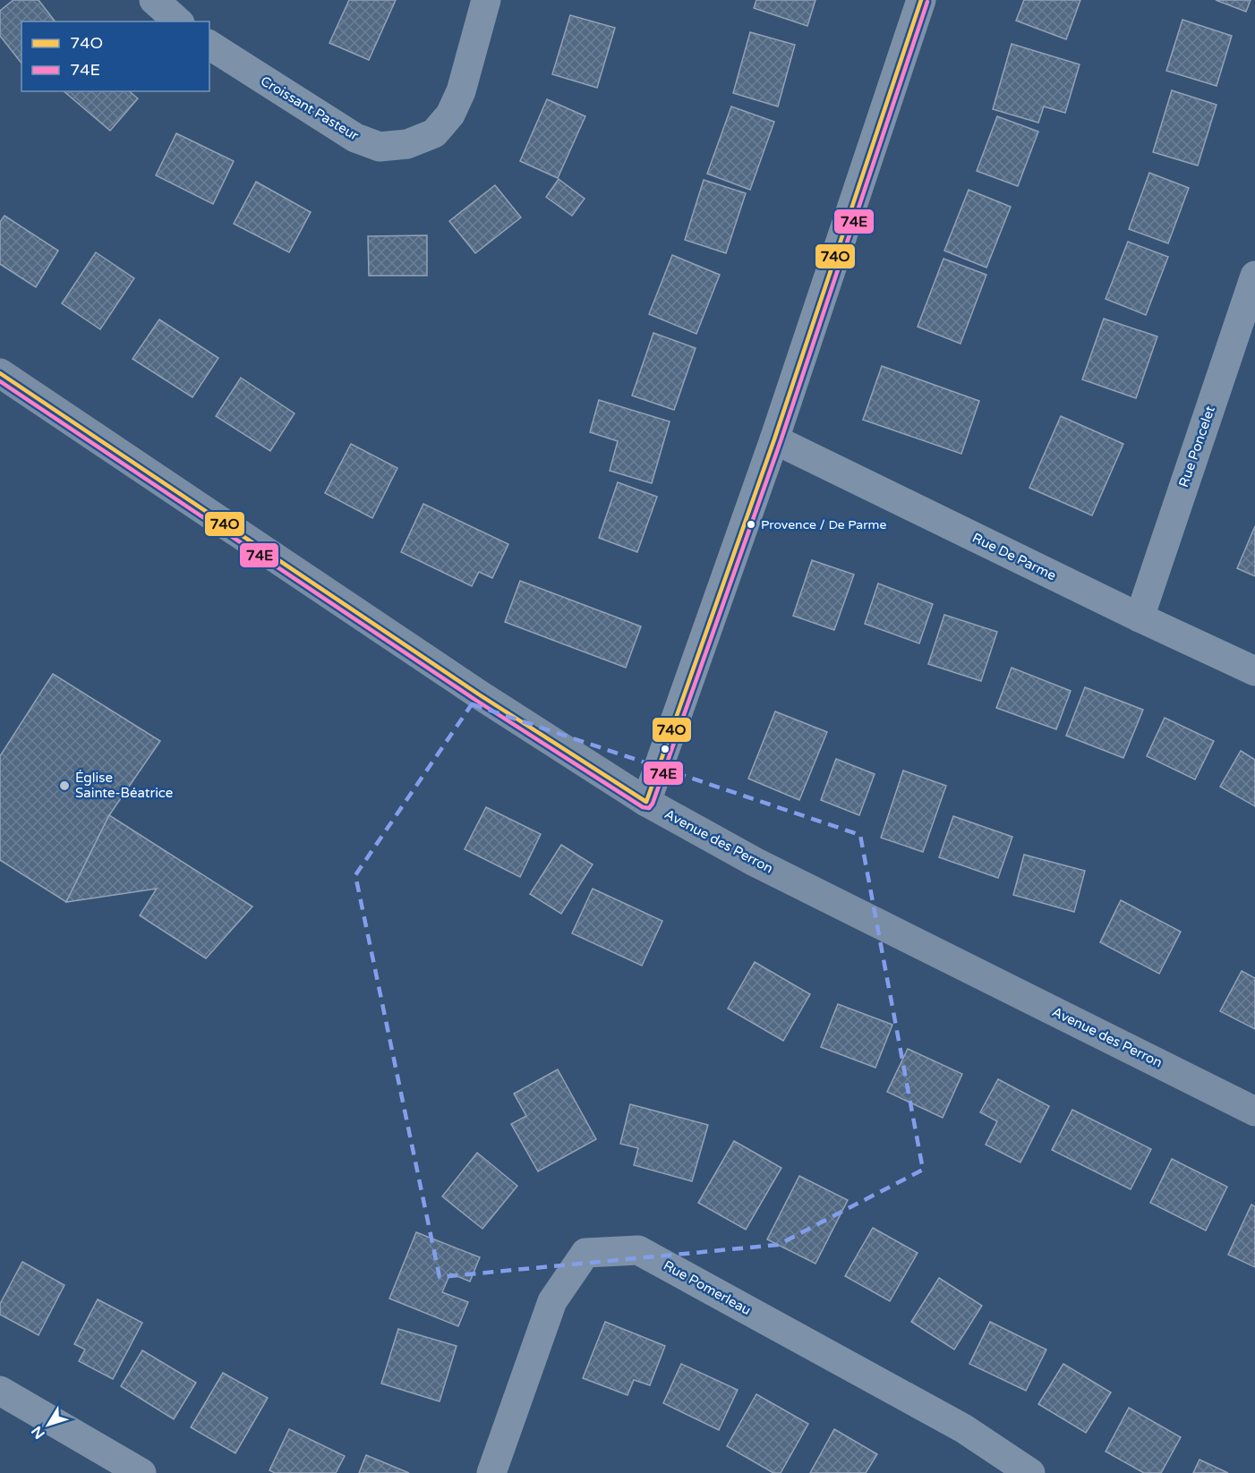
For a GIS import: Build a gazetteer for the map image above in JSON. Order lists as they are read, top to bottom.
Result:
{
  "streets": {
    "street": [
      "Croissant Pasteur",
      "Rue Poncelet",
      "Rue De Parme",
      "Avenue des Perron",
      "Rue Pomerleau"
    ]
  },
  "crossings": [
    ["Rue Poncelet", "Rue De Parme"]
  ],
  "places": ["Provence / De Parme", "Église Sainte-Béatrice"],
  "lines": ["transit line 74O", "transit line 74E"],
  "legend": ["74O", "74E"],
  "north": "bottom left"
}
